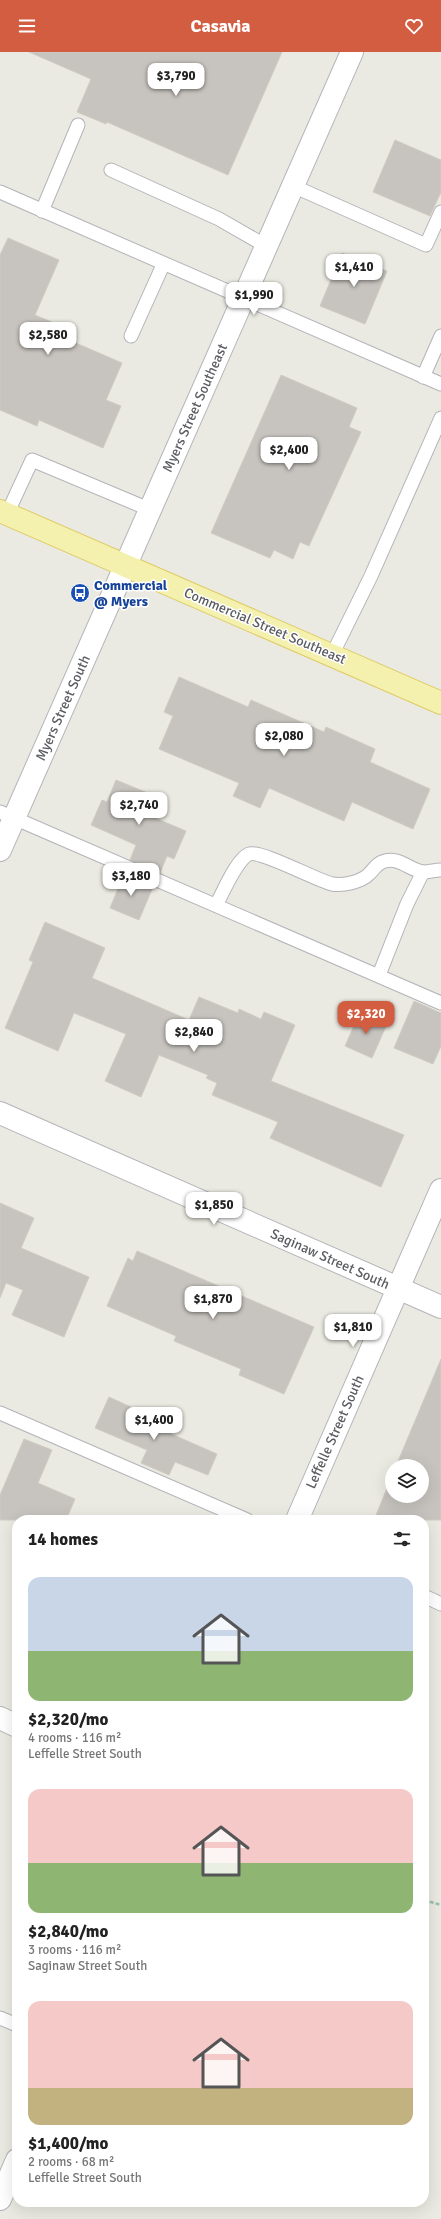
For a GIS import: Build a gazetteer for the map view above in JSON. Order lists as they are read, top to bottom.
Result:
{
  "streets": {
    "main road": ["Commercial Street Southeast"],
    "street": [
      "Myers Street Southeast",
      "Myers Street South",
      "Saginaw Street South",
      "Leffelle Street South"
    ]
  },
  "crossings": [
    ["Myers Street Southeast", "Commercial Street Southeast"],
    ["Myers Street Southeast", "Myers Street South"],
    ["Commercial Street Southeast", "Myers Street South"],
    ["Saginaw Street South", "Leffelle Street South"]
  ],
  "places": {
    "bus stop": ["Commercial @ Myers"]
  },
  "page": {
    "header": "Casavia",
    "price": [
      "$3,790",
      "$1,410",
      "$1,990",
      "$2,580",
      "$2,400",
      "$2,080",
      "$2,740",
      "$3,180",
      "$2,320",
      "$2,840",
      "$1,850",
      "$1,870",
      "$1,810",
      "$1,400"
    ],
    "heading": "14 homes",
    "list": [
      {
        "name": "$2,320/mo",
        "note": "4 rooms · 116 m² · Leffelle Street South"
      },
      {
        "name": "$2,840/mo",
        "note": "3 rooms · 116 m² · Saginaw Street South"
      },
      {
        "name": "$1,400/mo",
        "note": "2 rooms · 68 m² · Leffelle Street South"
      }
    ]
  }
}
